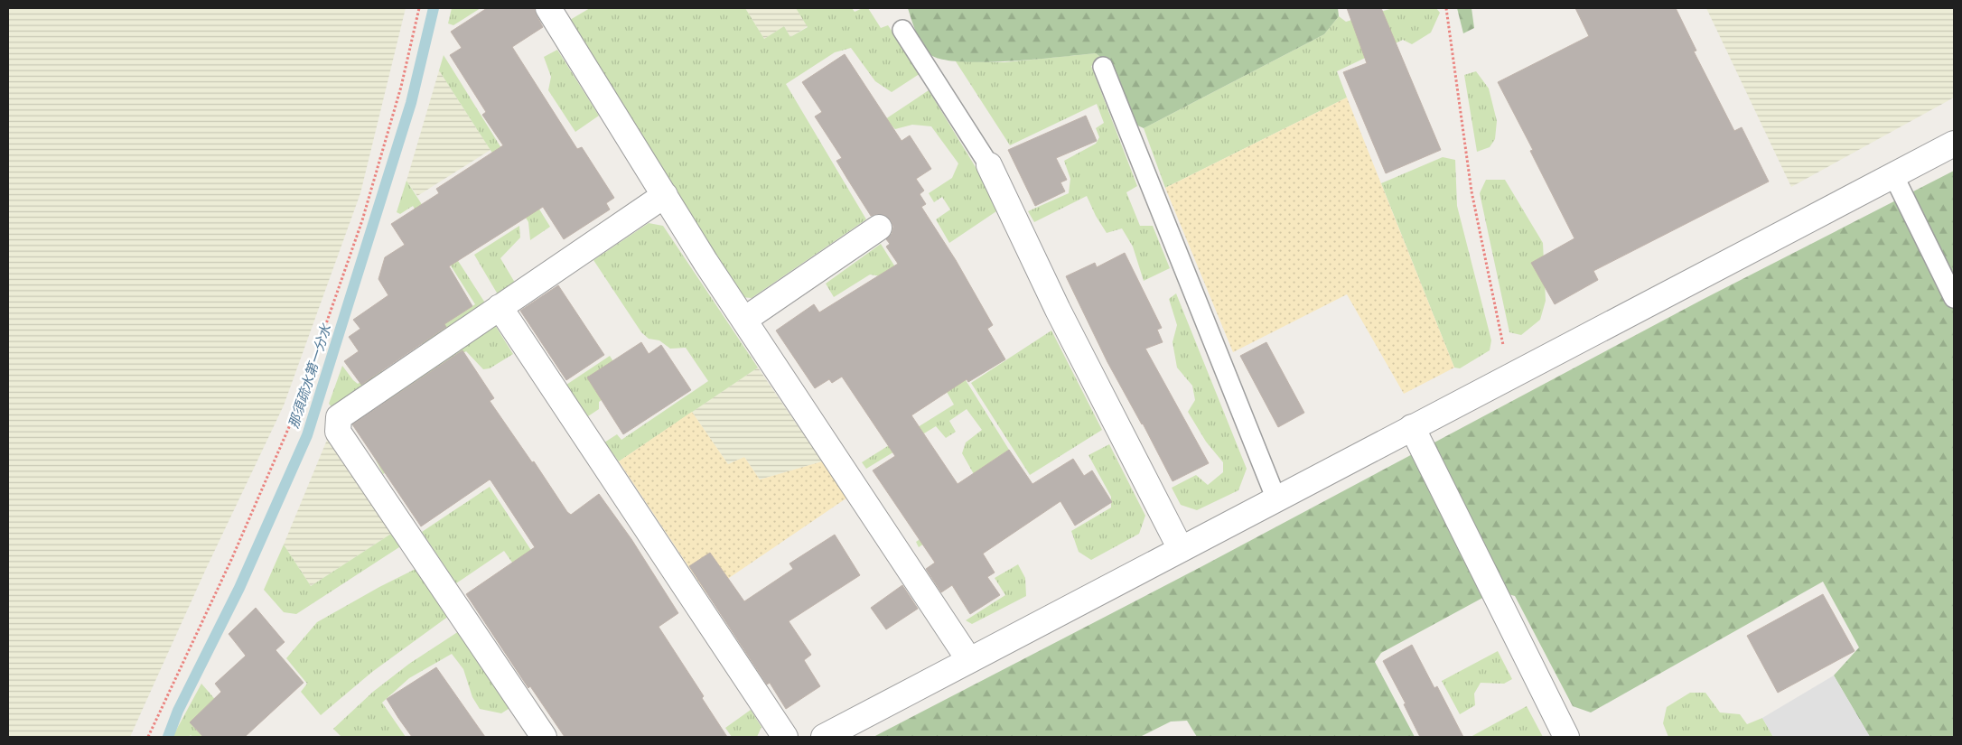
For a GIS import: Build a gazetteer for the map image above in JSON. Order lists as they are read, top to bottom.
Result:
{
  "water": ["那須疏水第一分水"]
}
